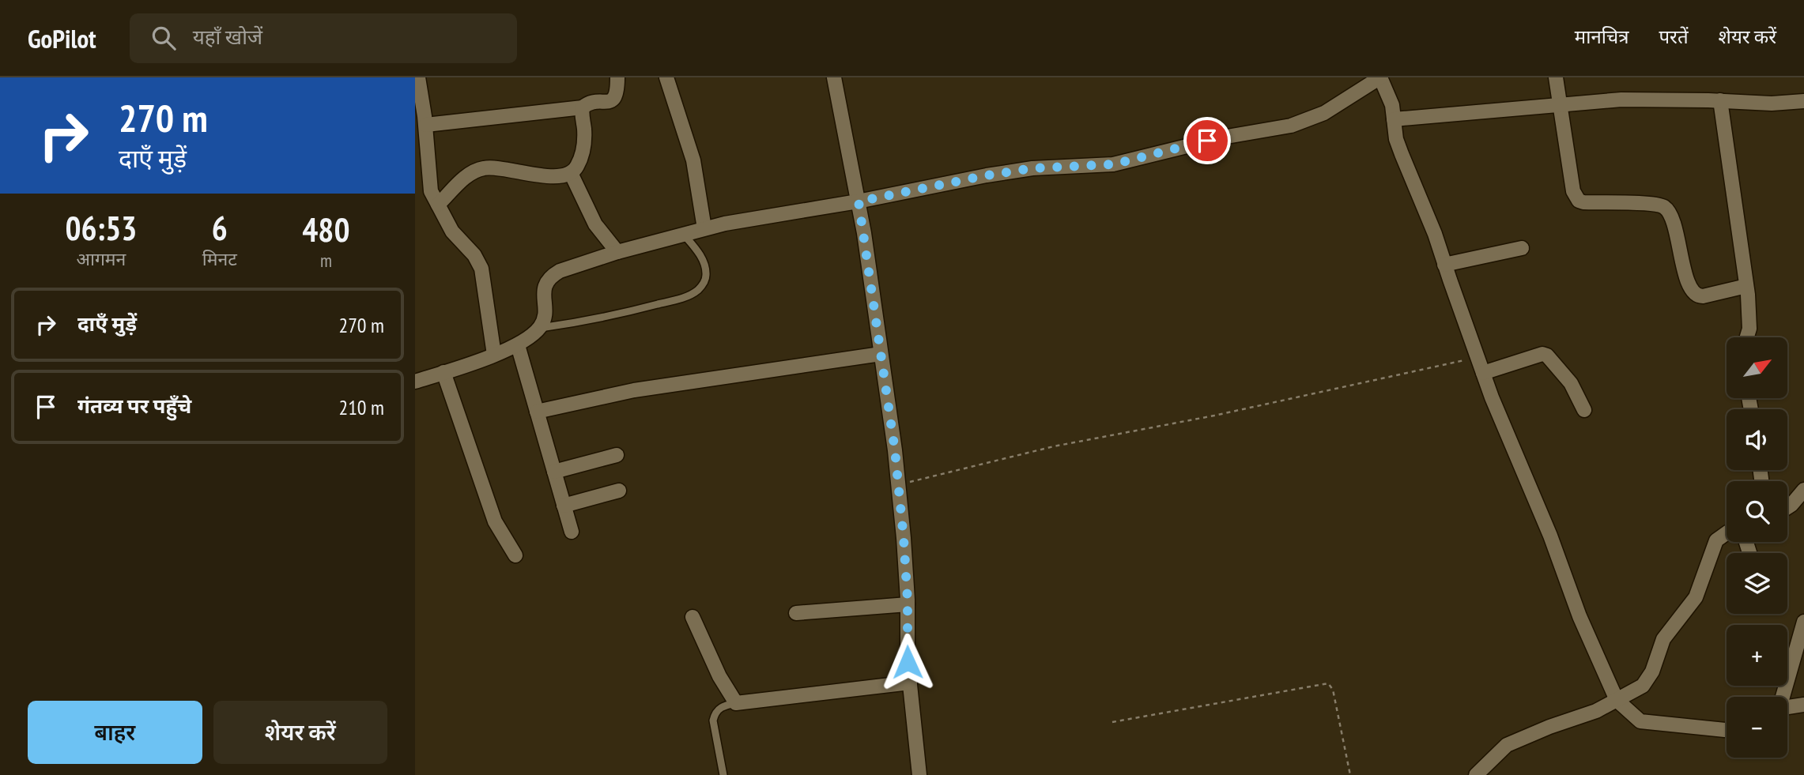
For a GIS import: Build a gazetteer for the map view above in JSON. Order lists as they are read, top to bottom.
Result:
{
  "north": "top right",
  "page": {
    "header": "GoPilot",
    "search": "यहाँ खोजें",
    "nav": ["मानचित्र", "परतें", "शेयर करें"],
    "turn": ["270 m", "दाएँ मुड़ें"],
    "eta": [
      "06:53",
      "आगमन",
      "6",
      "मिनट",
      "480",
      "m"
    ],
    "list": [
      {
        "name": "दाएँ मुड़ें",
        "value": "270 m"
      },
      {
        "name": "गंतव्य पर पहुँचे",
        "value": "210 m"
      }
    ],
    "map_buttons": ["+", "−"],
    "buttons": ["बाहर", "शेयर करें"]
  }
}
